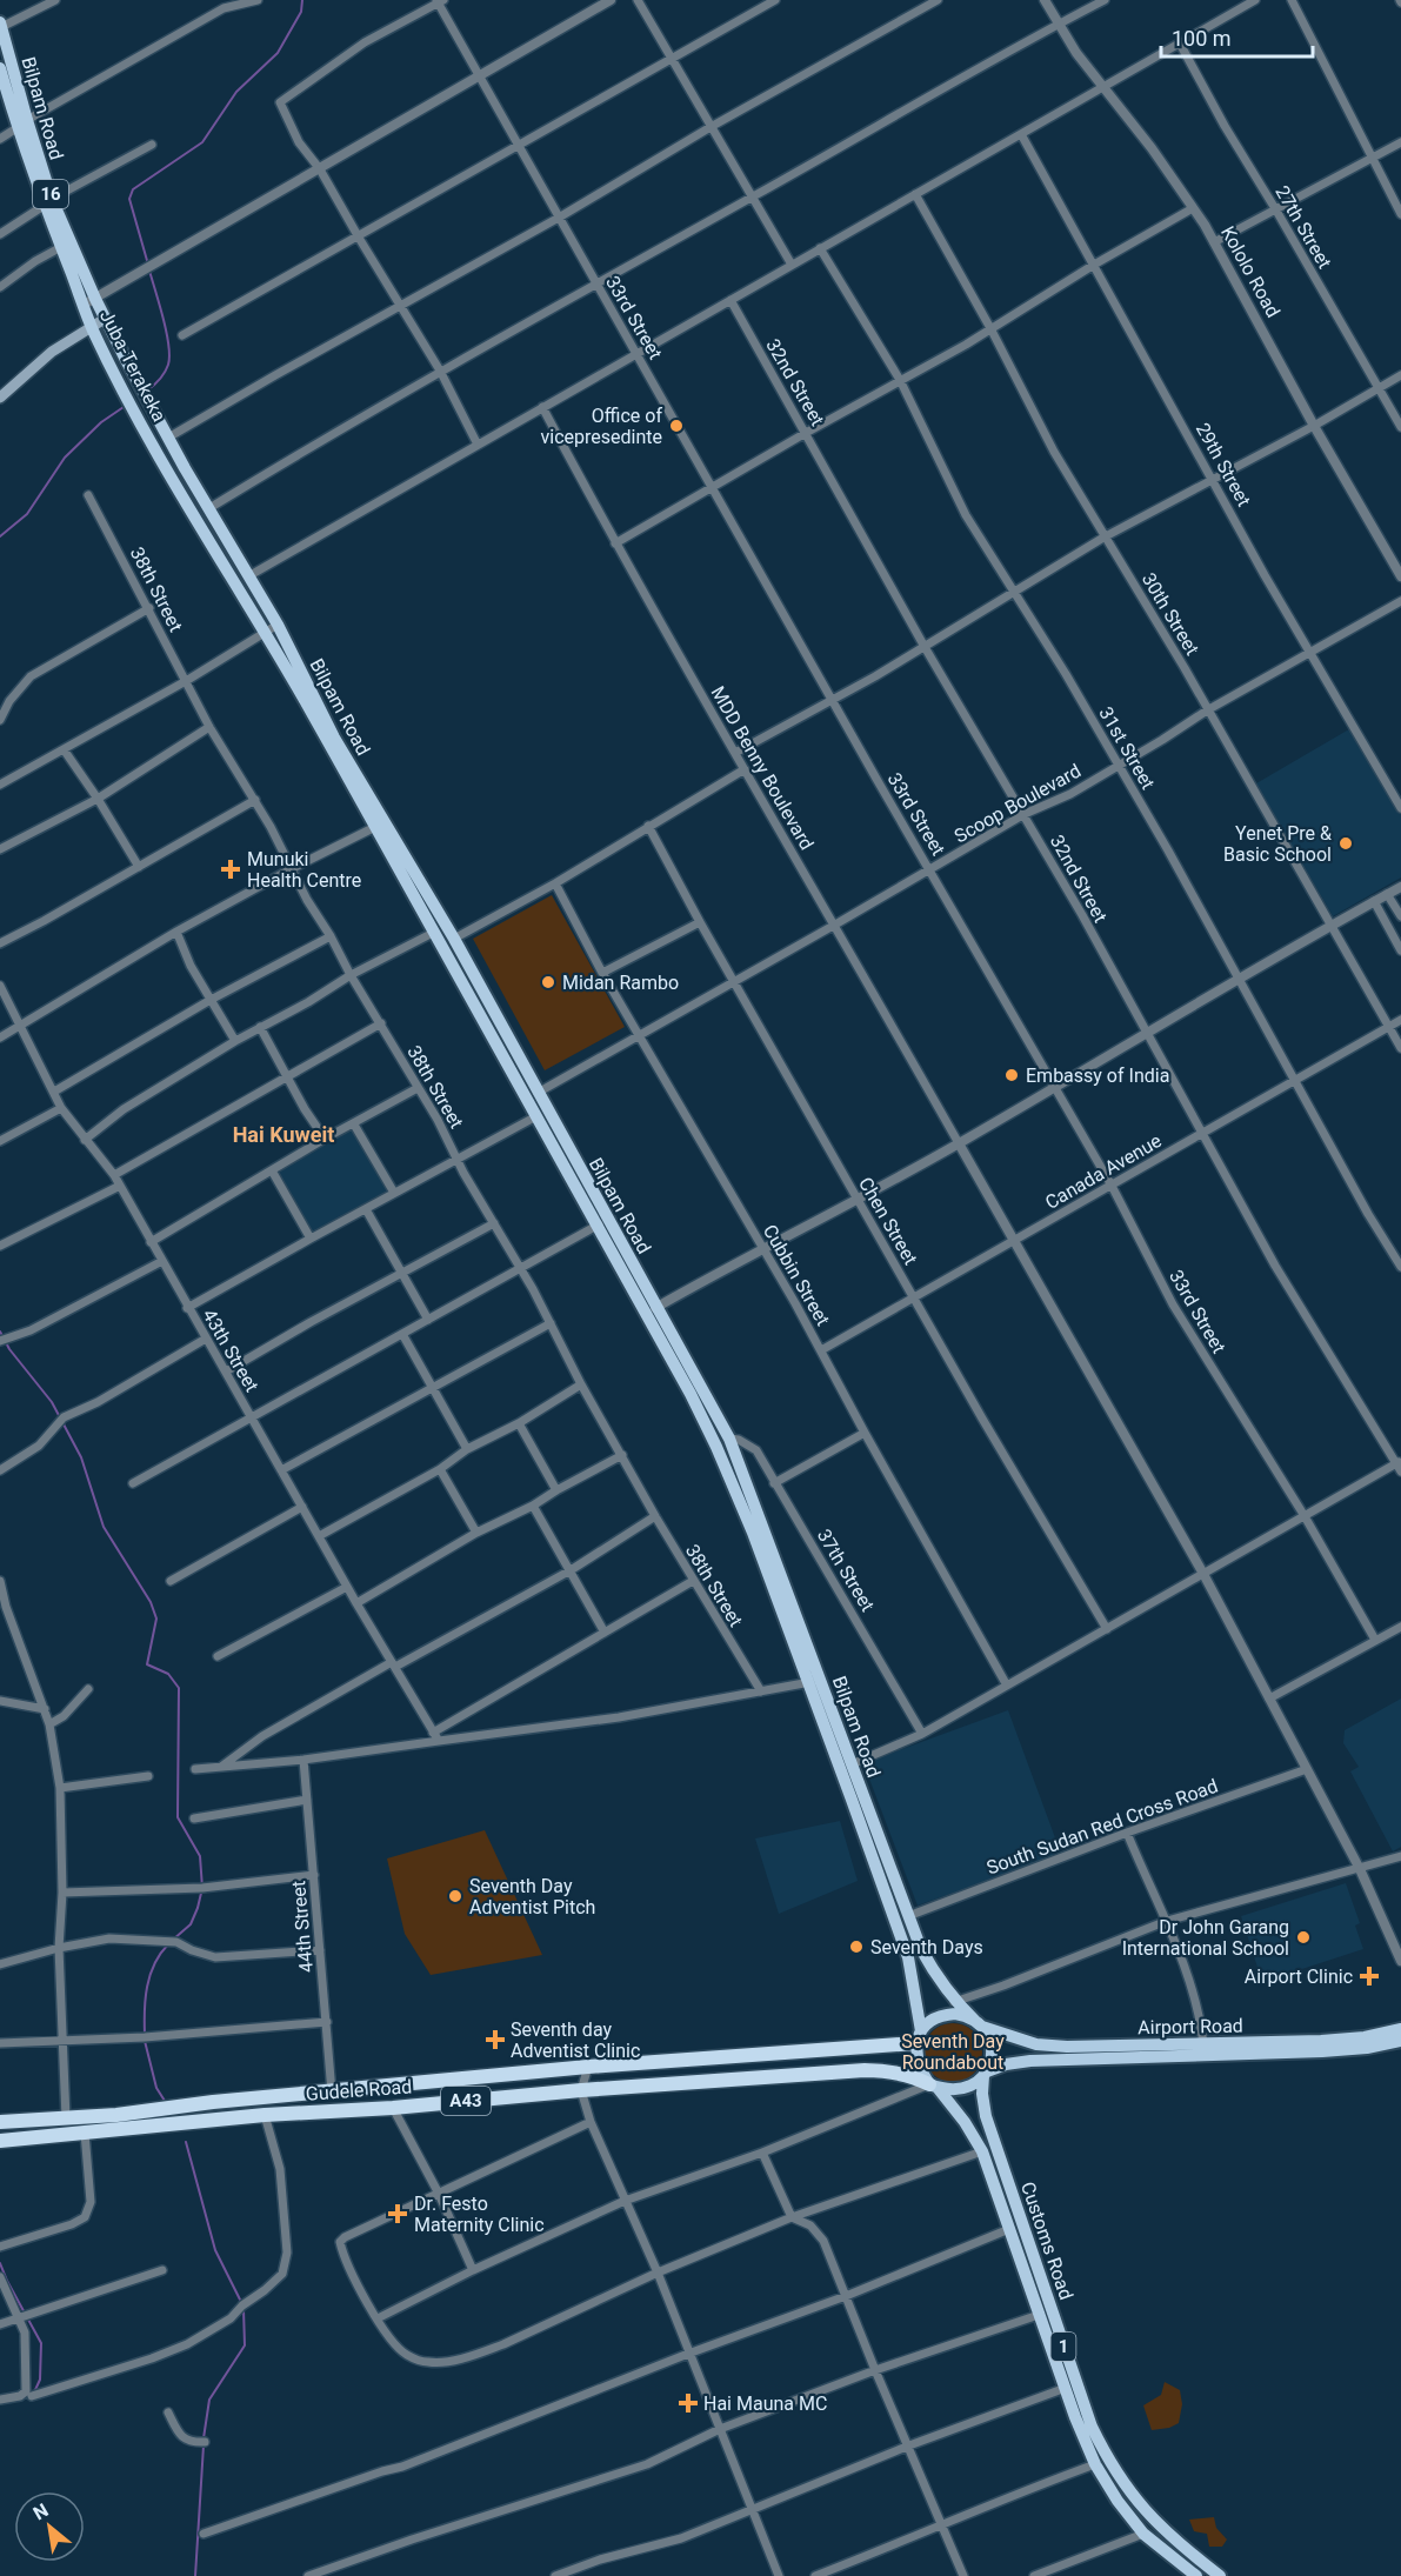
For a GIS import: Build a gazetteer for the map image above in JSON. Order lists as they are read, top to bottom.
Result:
{
  "streets": {
    "highway": ["Gudele Road", "A43"],
    "main road": [
      "Bilpam Road",
      "16",
      "Juba-Terakeka",
      "Airport Road",
      "Customs Road",
      "1"
    ],
    "street": [
      "27th Street",
      "Kololo Road",
      "33rd Street",
      "32nd Street",
      "29th Street",
      "38th Street",
      "30th Street",
      "31st Street",
      "MDD Benny Boulevard",
      "Scoop Boulevard",
      "Canada Avenue",
      "Chen Street",
      "Cubbin Street",
      "43th Street",
      "37th Street",
      "South Sudan Red Cross Road",
      "44th Street"
    ]
  },
  "crossings": [
    ["Bilpam Road", "16"],
    ["Bilpam Road", "Juba-Terakeka"],
    ["Bilpam Road", "Scoop Boulevard"],
    ["Bilpam Road", "37th Street"],
    ["Bilpam Road", "South Sudan Red Cross Road"],
    ["Bilpam Road", "Airport Road"],
    ["Bilpam Road", "Gudele Road"],
    ["Bilpam Road", "Customs Road"],
    ["Bilpam Road", "1"],
    ["16", "Juba-Terakeka"],
    ["33rd Street", "Scoop Boulevard"],
    ["33rd Street", "Canada Avenue"],
    ["32nd Street", "Scoop Boulevard"],
    ["32nd Street", "Canada Avenue"],
    ["29th Street", "Scoop Boulevard"],
    ["30th Street", "Scoop Boulevard"],
    ["30th Street", "Canada Avenue"],
    ["31st Street", "Scoop Boulevard"],
    ["31st Street", "Canada Avenue"],
    ["MDD Benny Boulevard", "Scoop Boulevard"],
    ["Scoop Boulevard", "Chen Street"],
    ["Scoop Boulevard", "Cubbin Street"],
    ["Canada Avenue", "Chen Street"],
    ["Canada Avenue", "Cubbin Street"],
    ["44th Street", "Gudele Road"],
    ["Airport Road", "Gudele Road"],
    ["Airport Road", "Customs Road"],
    ["Airport Road", "1"],
    ["Gudele Road", "Customs Road"],
    ["Gudele Road", "1"],
    ["Customs Road", "1"]
  ],
  "districts": ["Hai Kuweit"],
  "parks": ["Seventh Day Roundabout"],
  "places": {
    "other": [
      "Office of vicepresedinte",
      "Yenet Pre & Basic School",
      "Midan Rambo",
      "Embassy of India",
      "Seventh Day Adventist Pitch",
      "Dr John Garang International School",
      "Seventh Days"
    ],
    "health": [
      "Munuki Health Centre",
      "Airport Clinic",
      "Seventh day Adventist Clinic",
      "Dr. Festo Maternity Clinic",
      "Hai Mauna MC"
    ]
  },
  "scale_bar": "100 m",
  "north": "top left"
}
